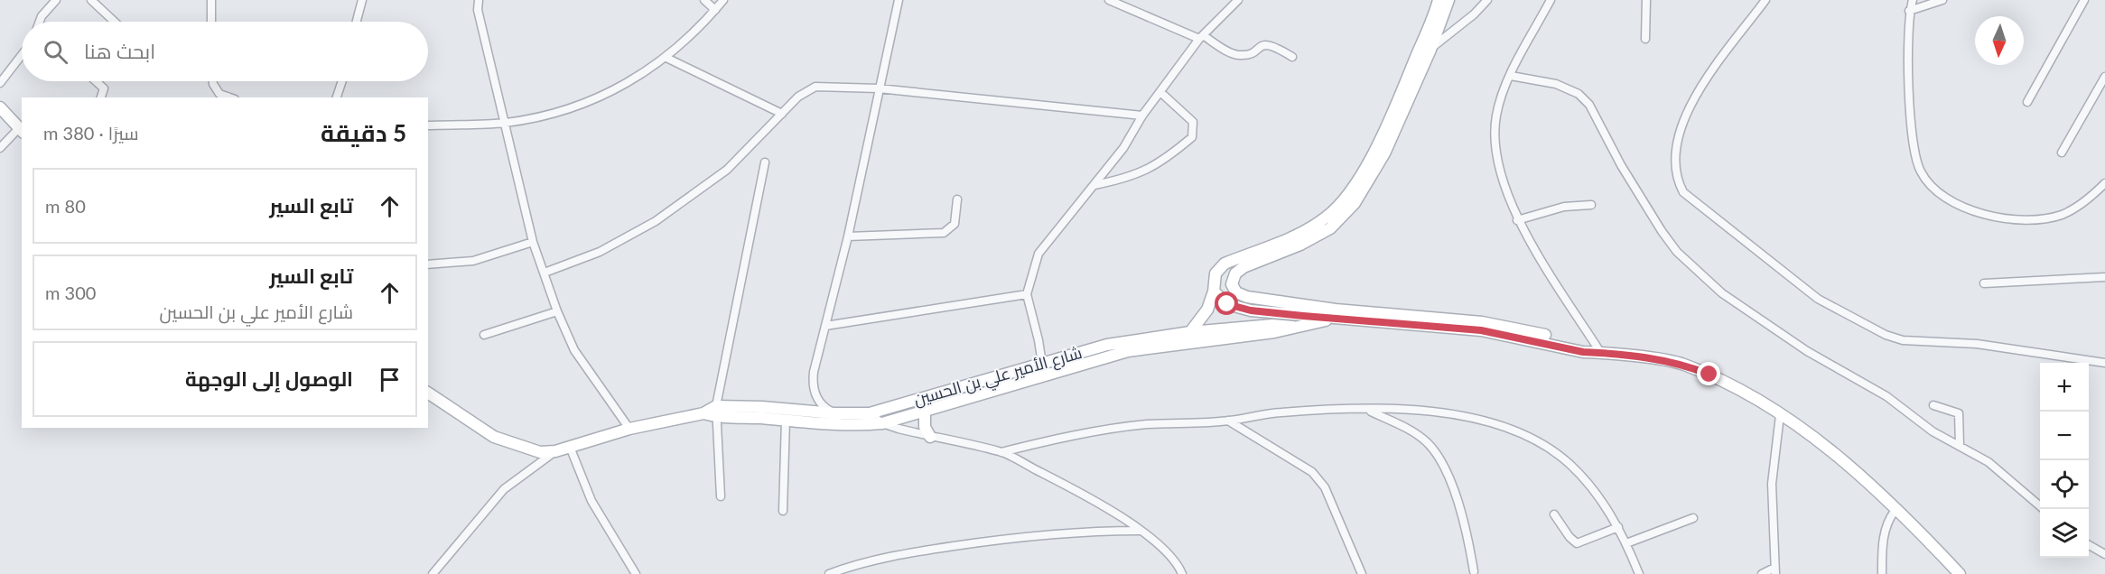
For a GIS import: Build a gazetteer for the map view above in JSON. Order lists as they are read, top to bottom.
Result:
{
  "streets": {
    "street": ["شارع الأمير علي بن الحسين"]
  },
  "north": "bottom",
  "page": {
    "search": "ابحث هنا",
    "heading": ["5 دقيقة", "سيرًا · 380 m"],
    "list": [
      ["تابع السير", "80 m"],
      ["تابع السير", "شارع الأمير علي بن الحسين", "300 m"],
      "الوصول إلى الوجهة"
    ],
    "map_buttons": ["+", "−"]
  }
}
